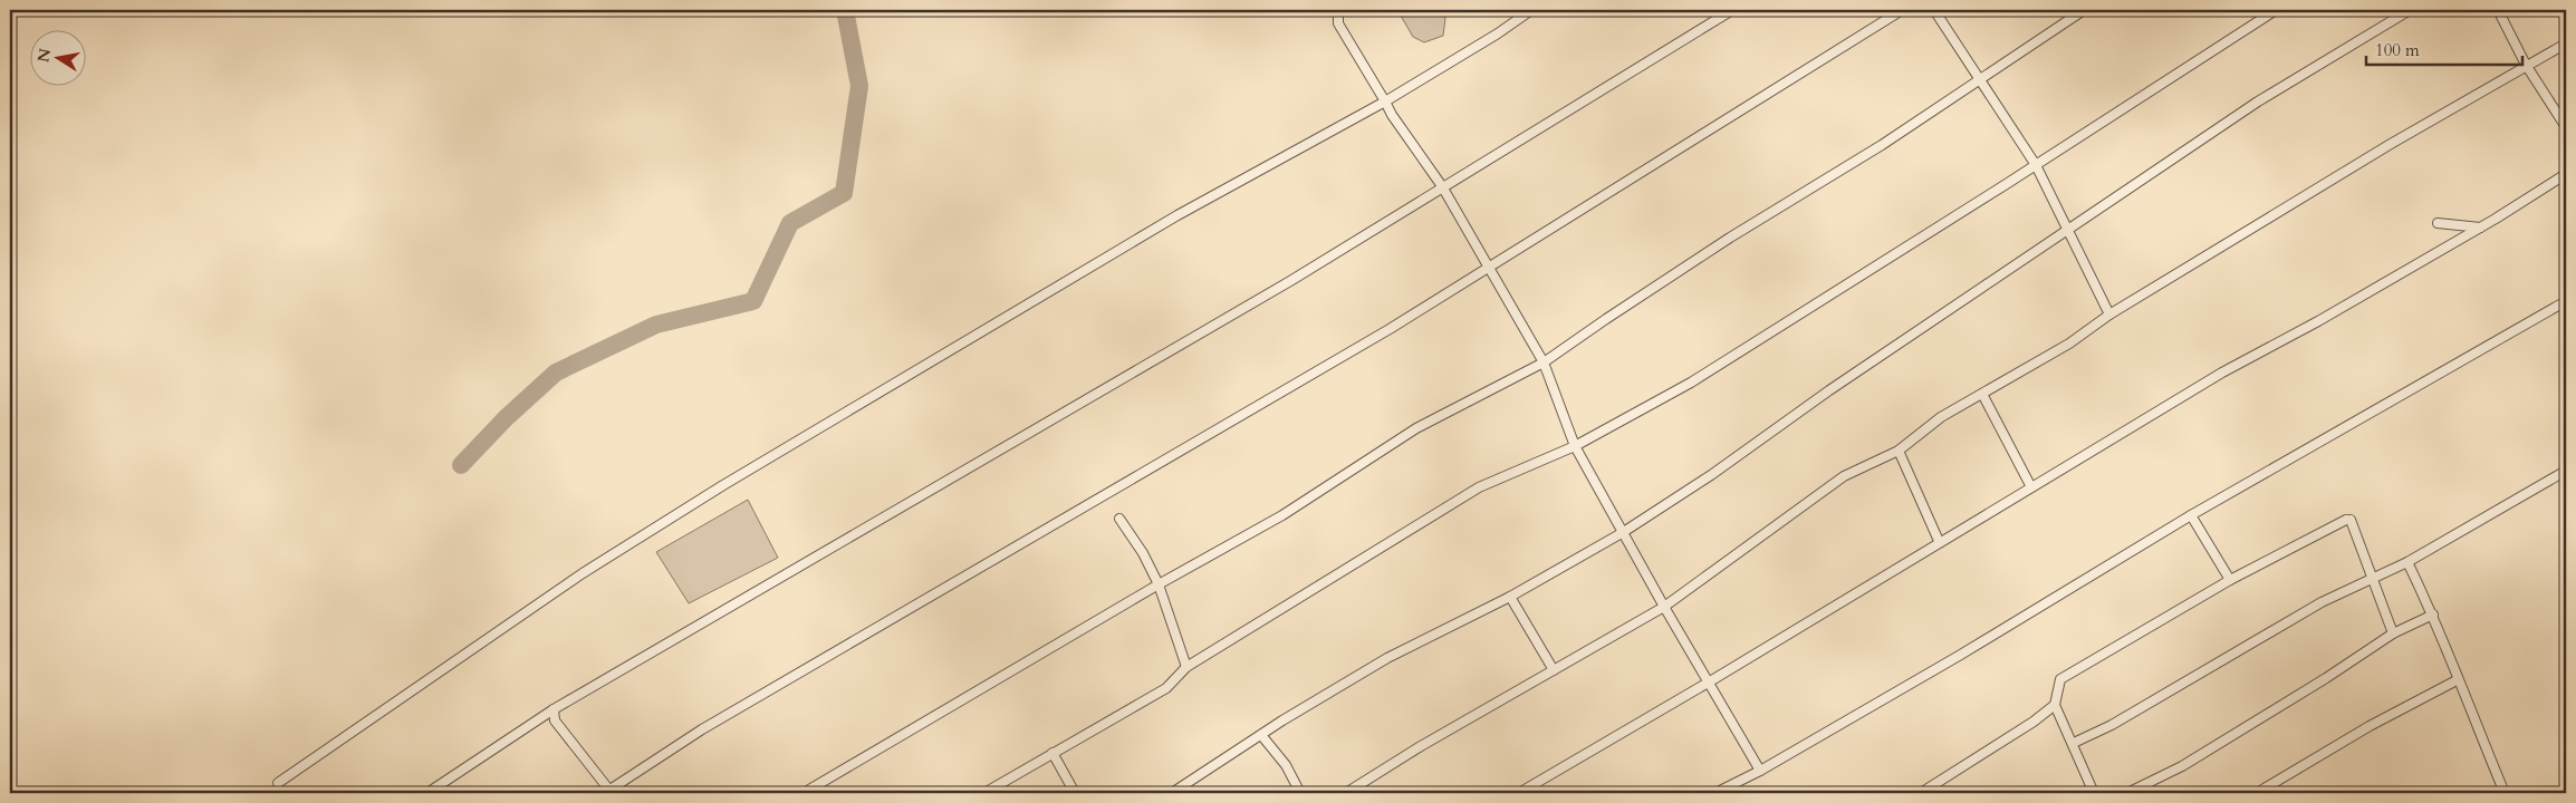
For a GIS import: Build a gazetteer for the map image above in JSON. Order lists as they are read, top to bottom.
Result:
{
  "scale_bar": "100 m",
  "north": "left"
}
